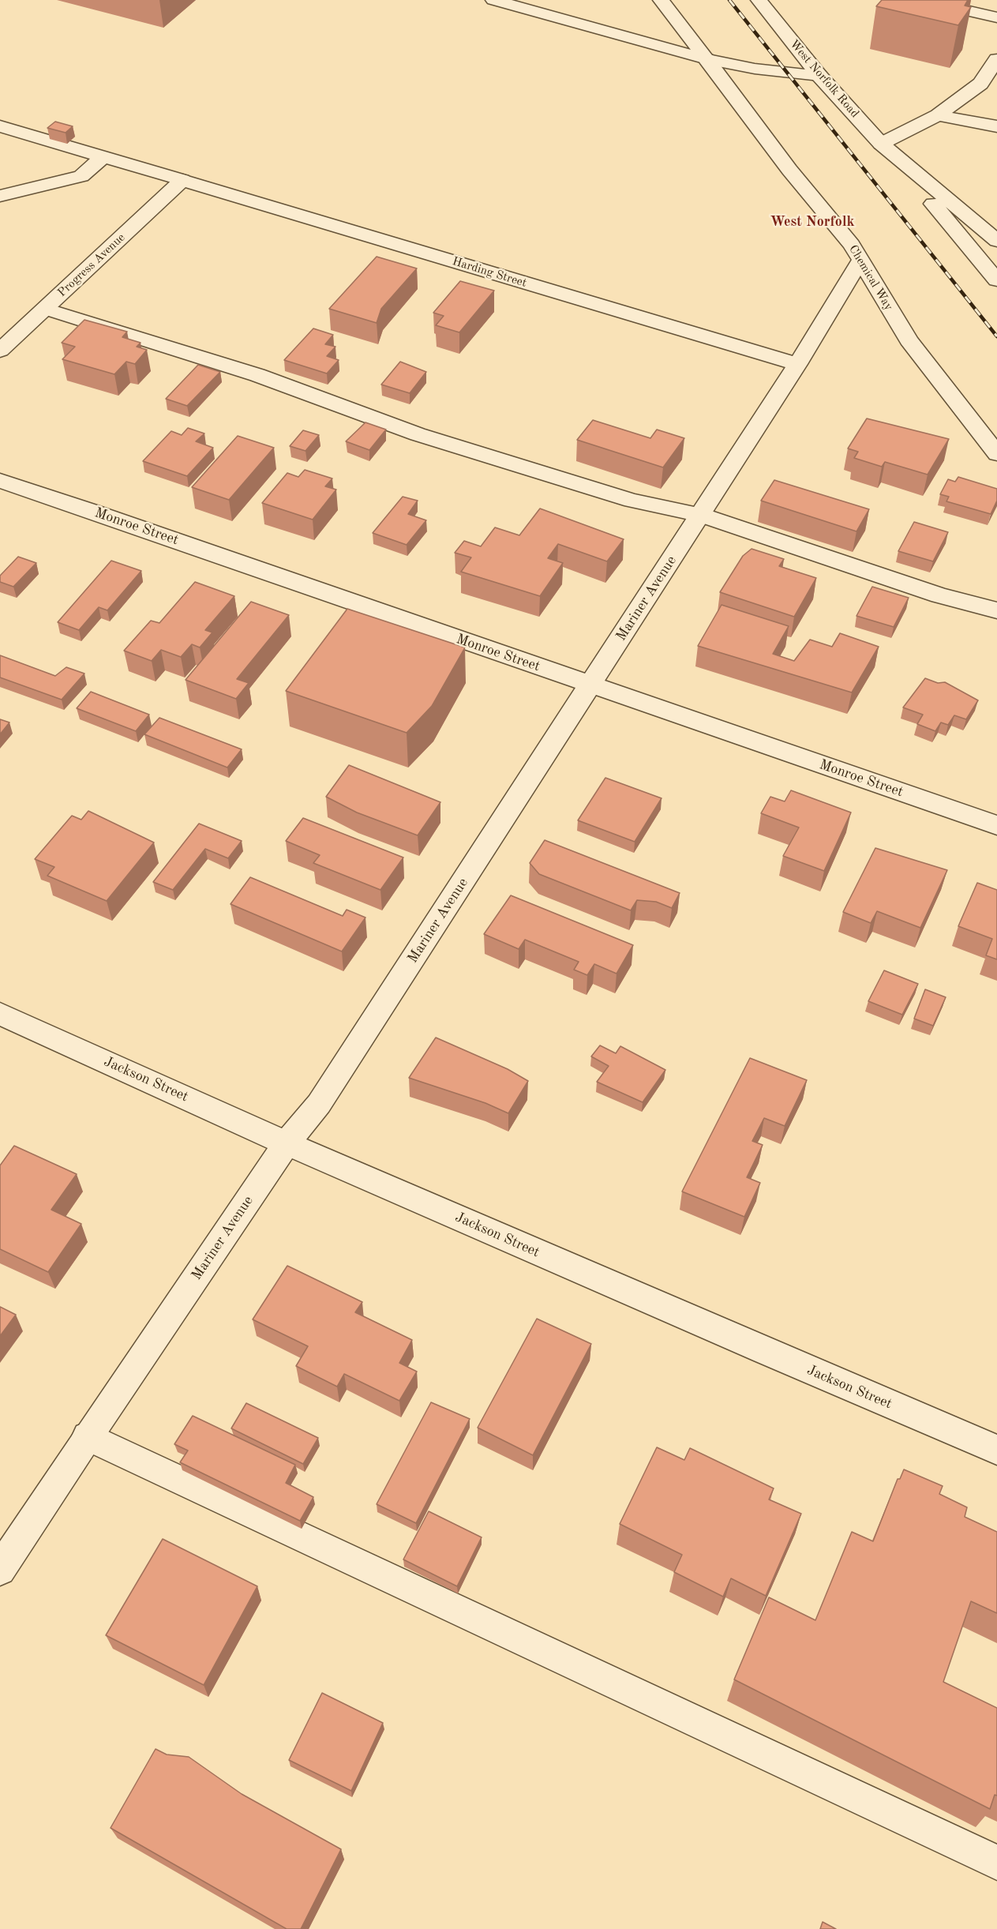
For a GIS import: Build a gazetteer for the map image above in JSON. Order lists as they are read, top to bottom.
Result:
{
  "streets": {
    "street": [
      "West Norfolk Road",
      "Progress Avenue",
      "Harding Street",
      "Chemical Way",
      "Monroe Street",
      "Mariner Avenue",
      "Jackson Street"
    ]
  },
  "crossings": [
    ["Progress Avenue", "Harding Street"],
    ["Harding Street", "Mariner Avenue"],
    ["Chemical Way", "Mariner Avenue"],
    ["Monroe Street", "Mariner Avenue"],
    ["Mariner Avenue", "Jackson Street"]
  ],
  "districts": ["West Norfolk"]
}
